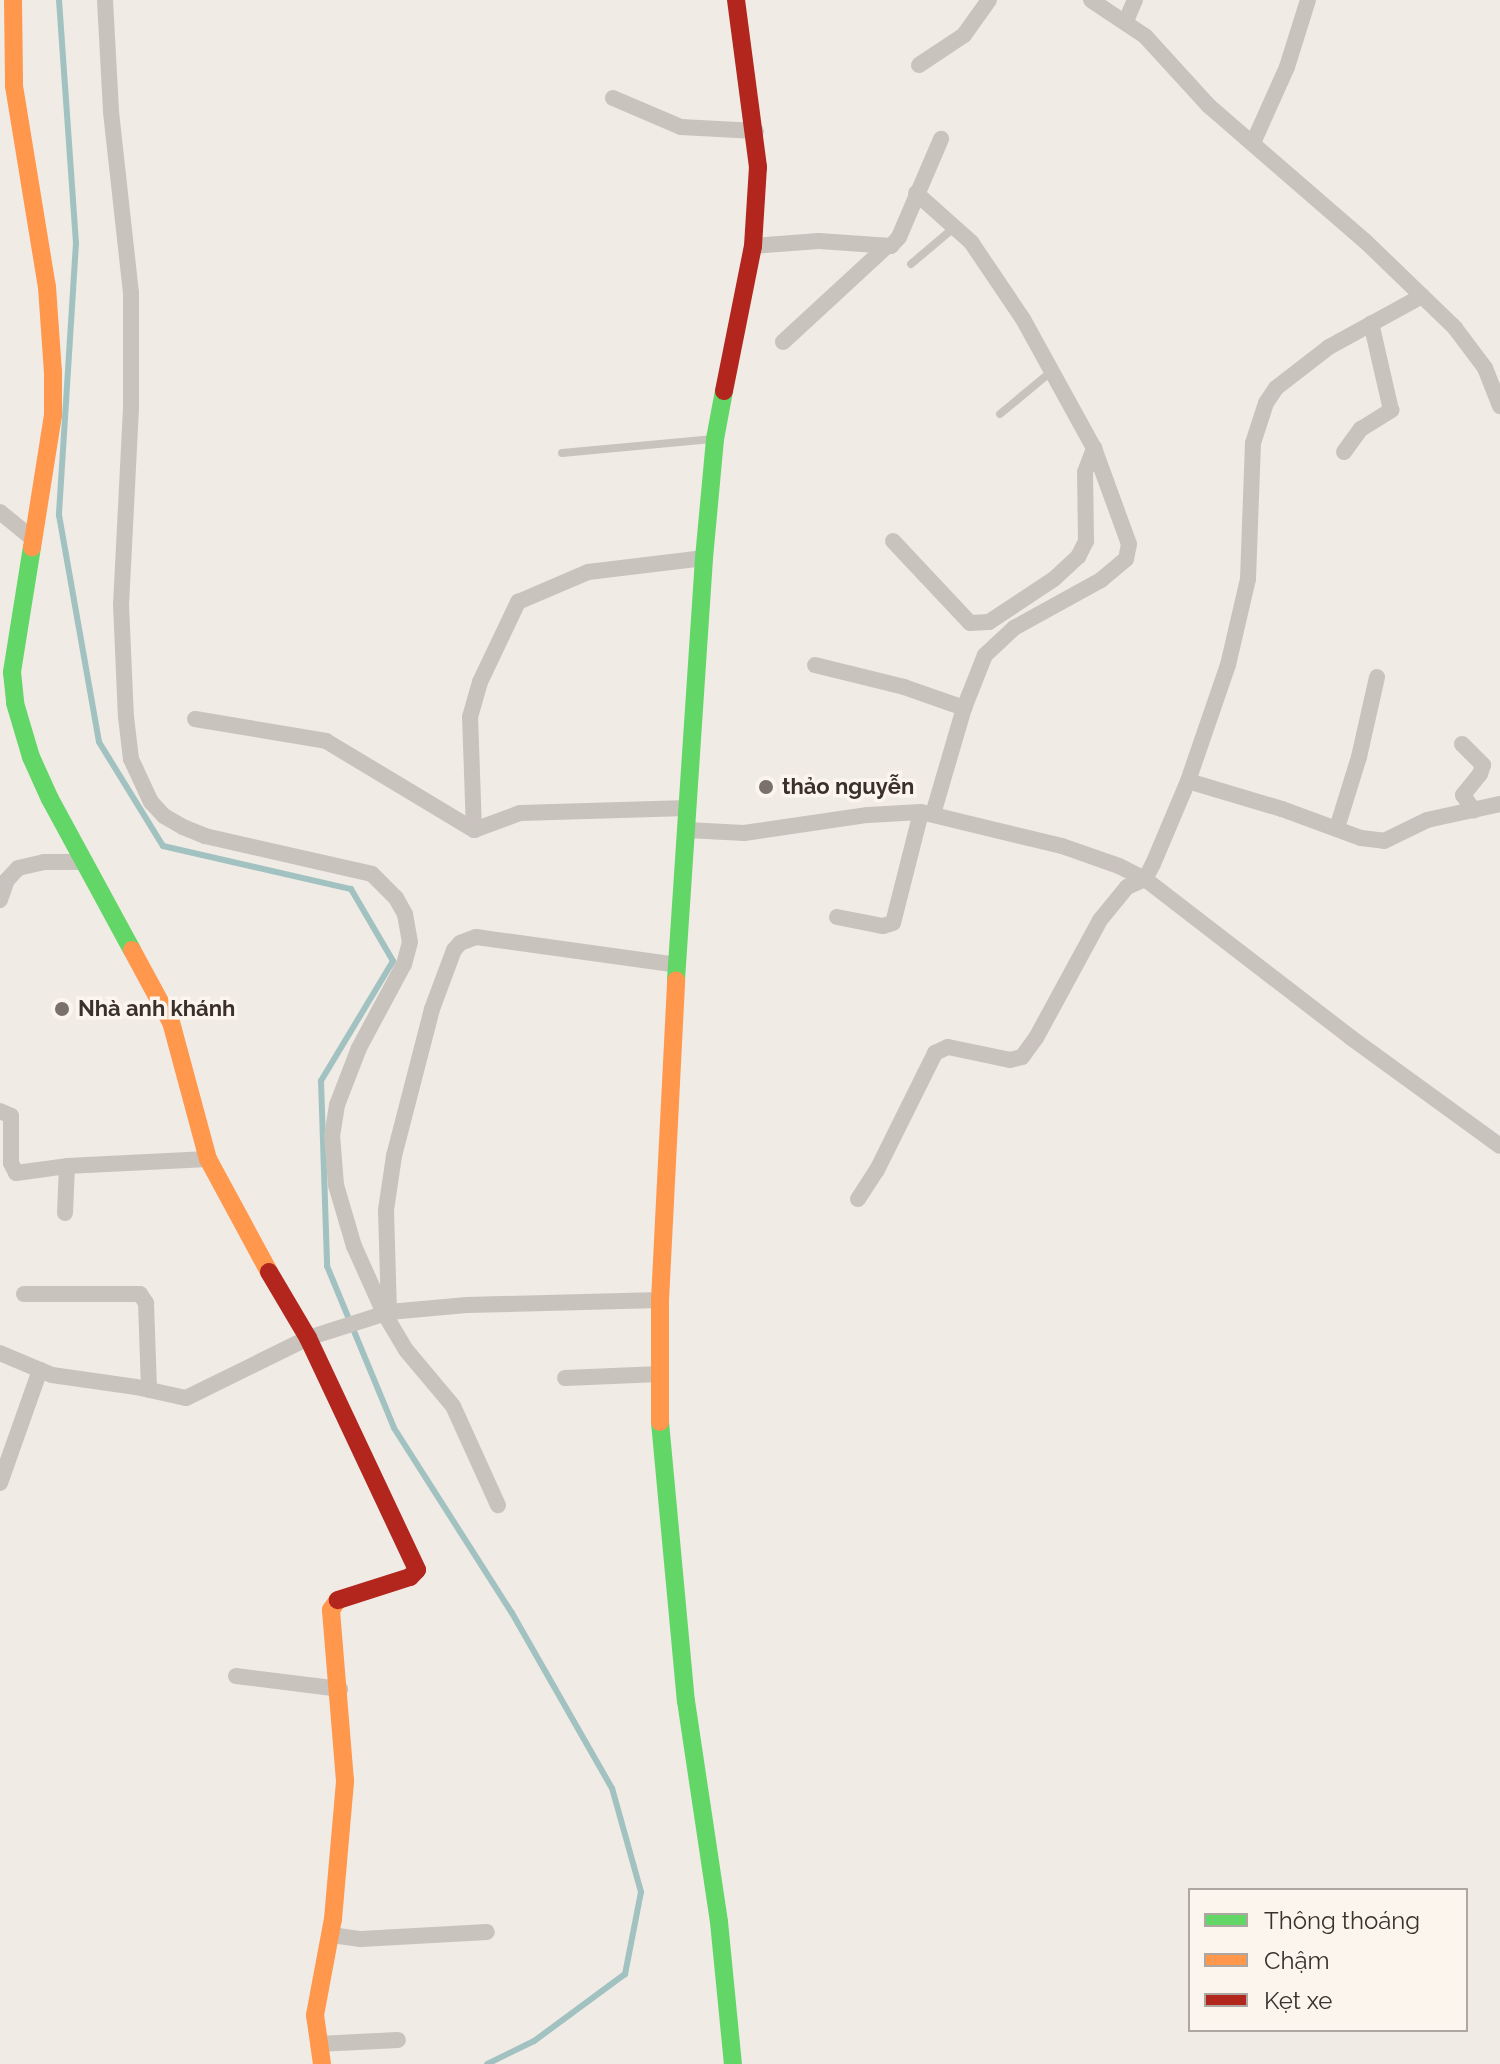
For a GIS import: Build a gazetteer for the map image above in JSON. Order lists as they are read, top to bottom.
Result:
{
  "places": ["thảo nguyễn", "Nhà anh khánh"],
  "legend": ["Thông thoáng", "Chậm", "Kẹt xe"]
}
